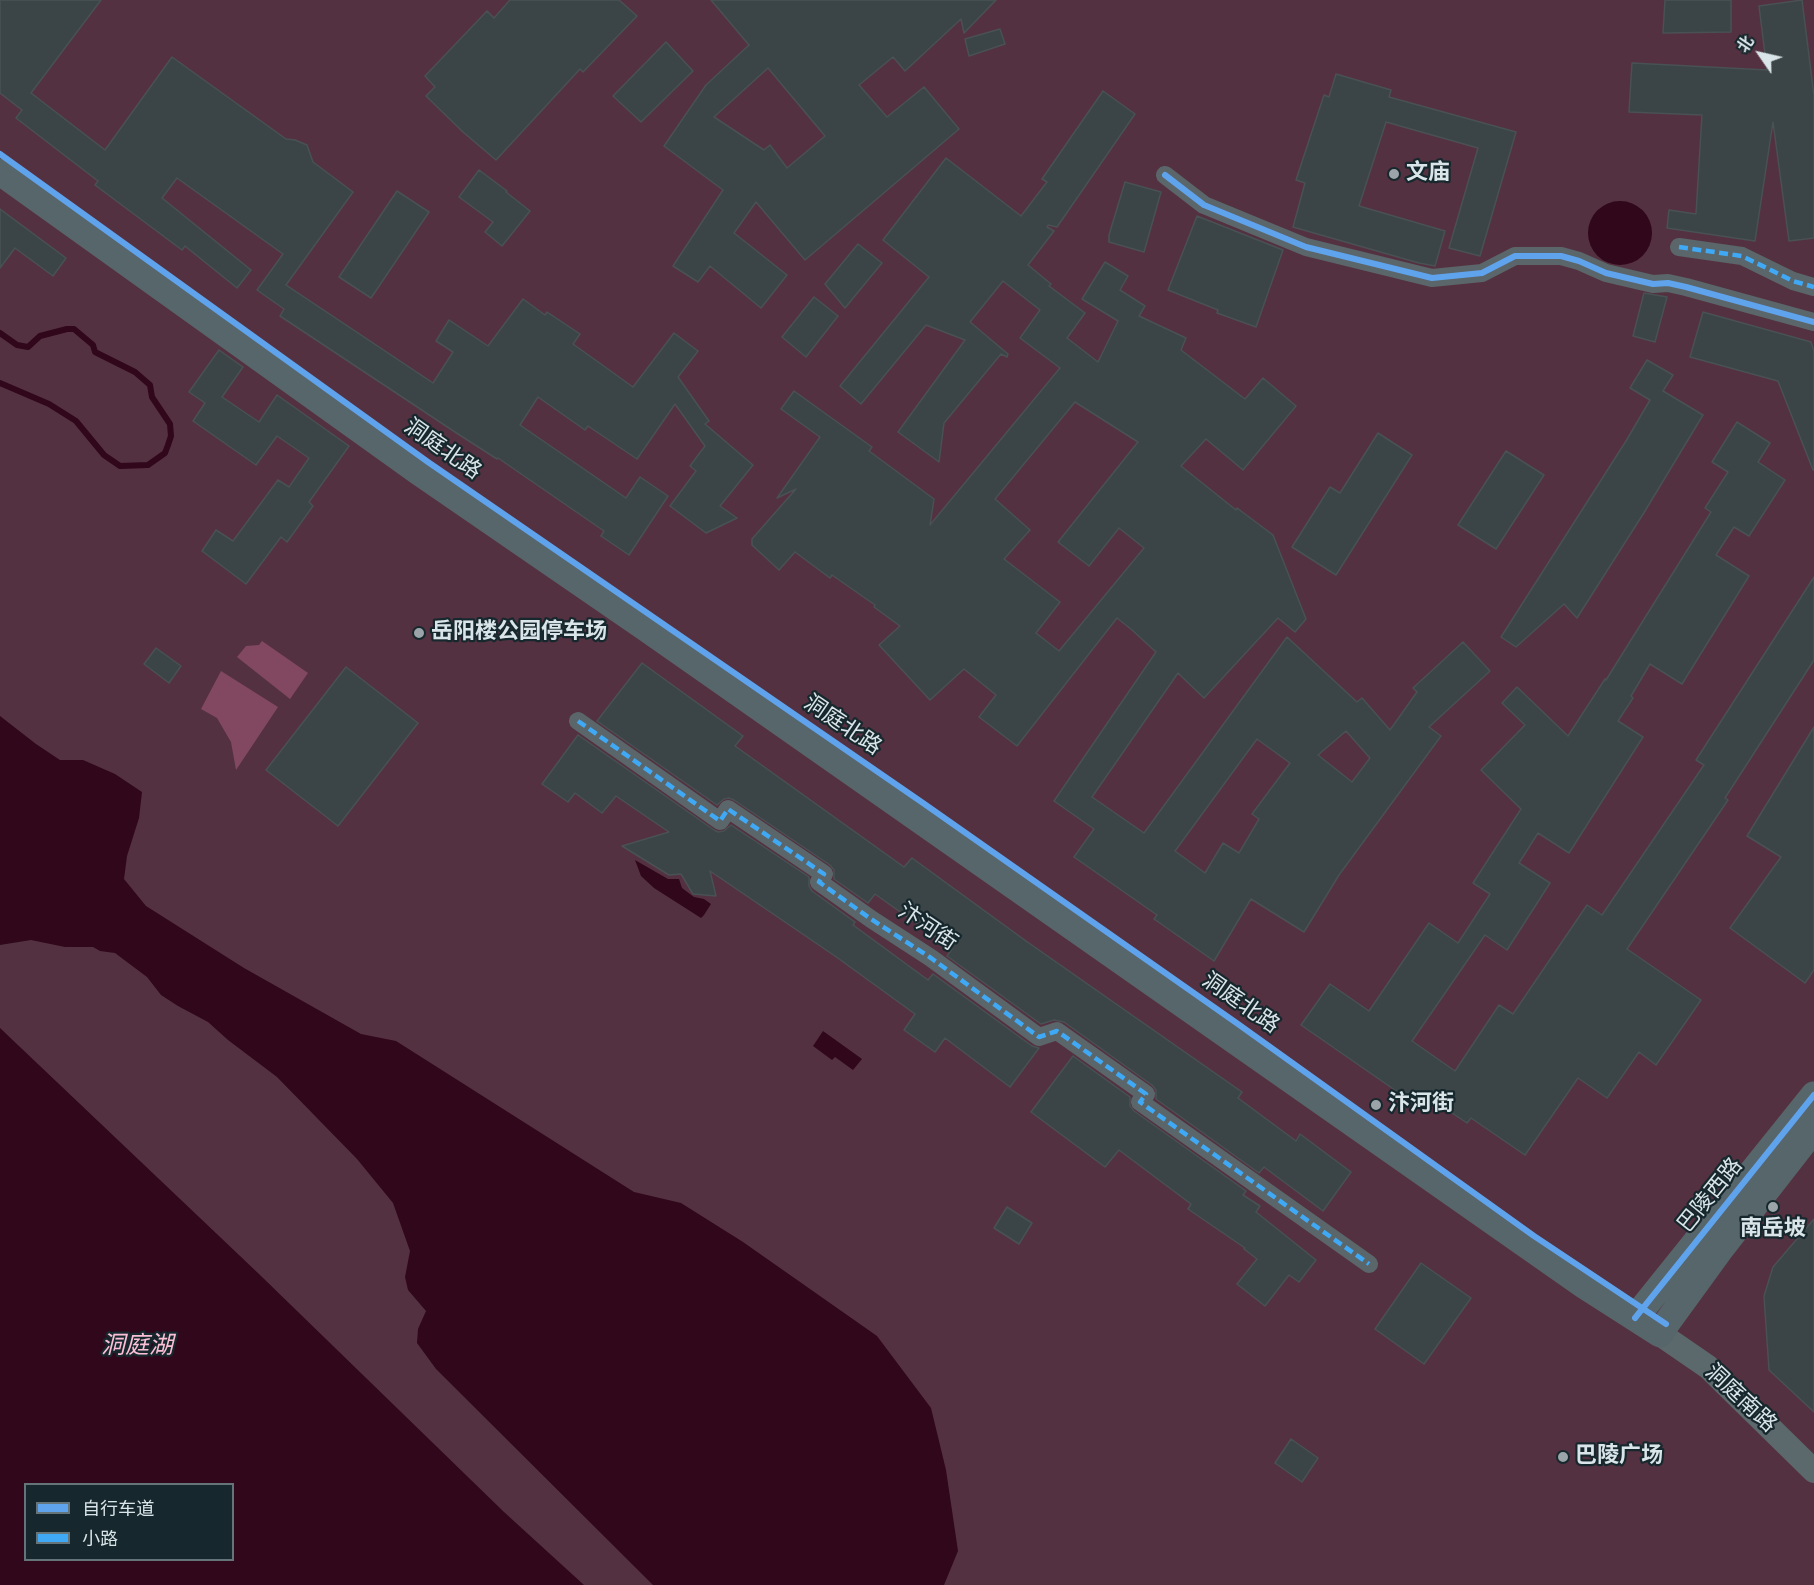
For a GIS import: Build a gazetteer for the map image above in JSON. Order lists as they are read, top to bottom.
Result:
{
  "streets": {
    "main road": ["洞庭北路", "巴陵西路", "洞庭南路"],
    "street": ["汴河街"]
  },
  "crossings": [
    ["洞庭北路", "巴陵西路"],
    ["洞庭北路", "洞庭南路"],
    ["巴陵西路", "洞庭南路"]
  ],
  "water": ["洞庭湖"],
  "places": [
    "文庙",
    "岳阳楼公园停车场",
    "汴河街",
    "南岳坡",
    "巴陵广场"
  ],
  "legend": ["自行车道", "小路"],
  "north": "top left"
}
